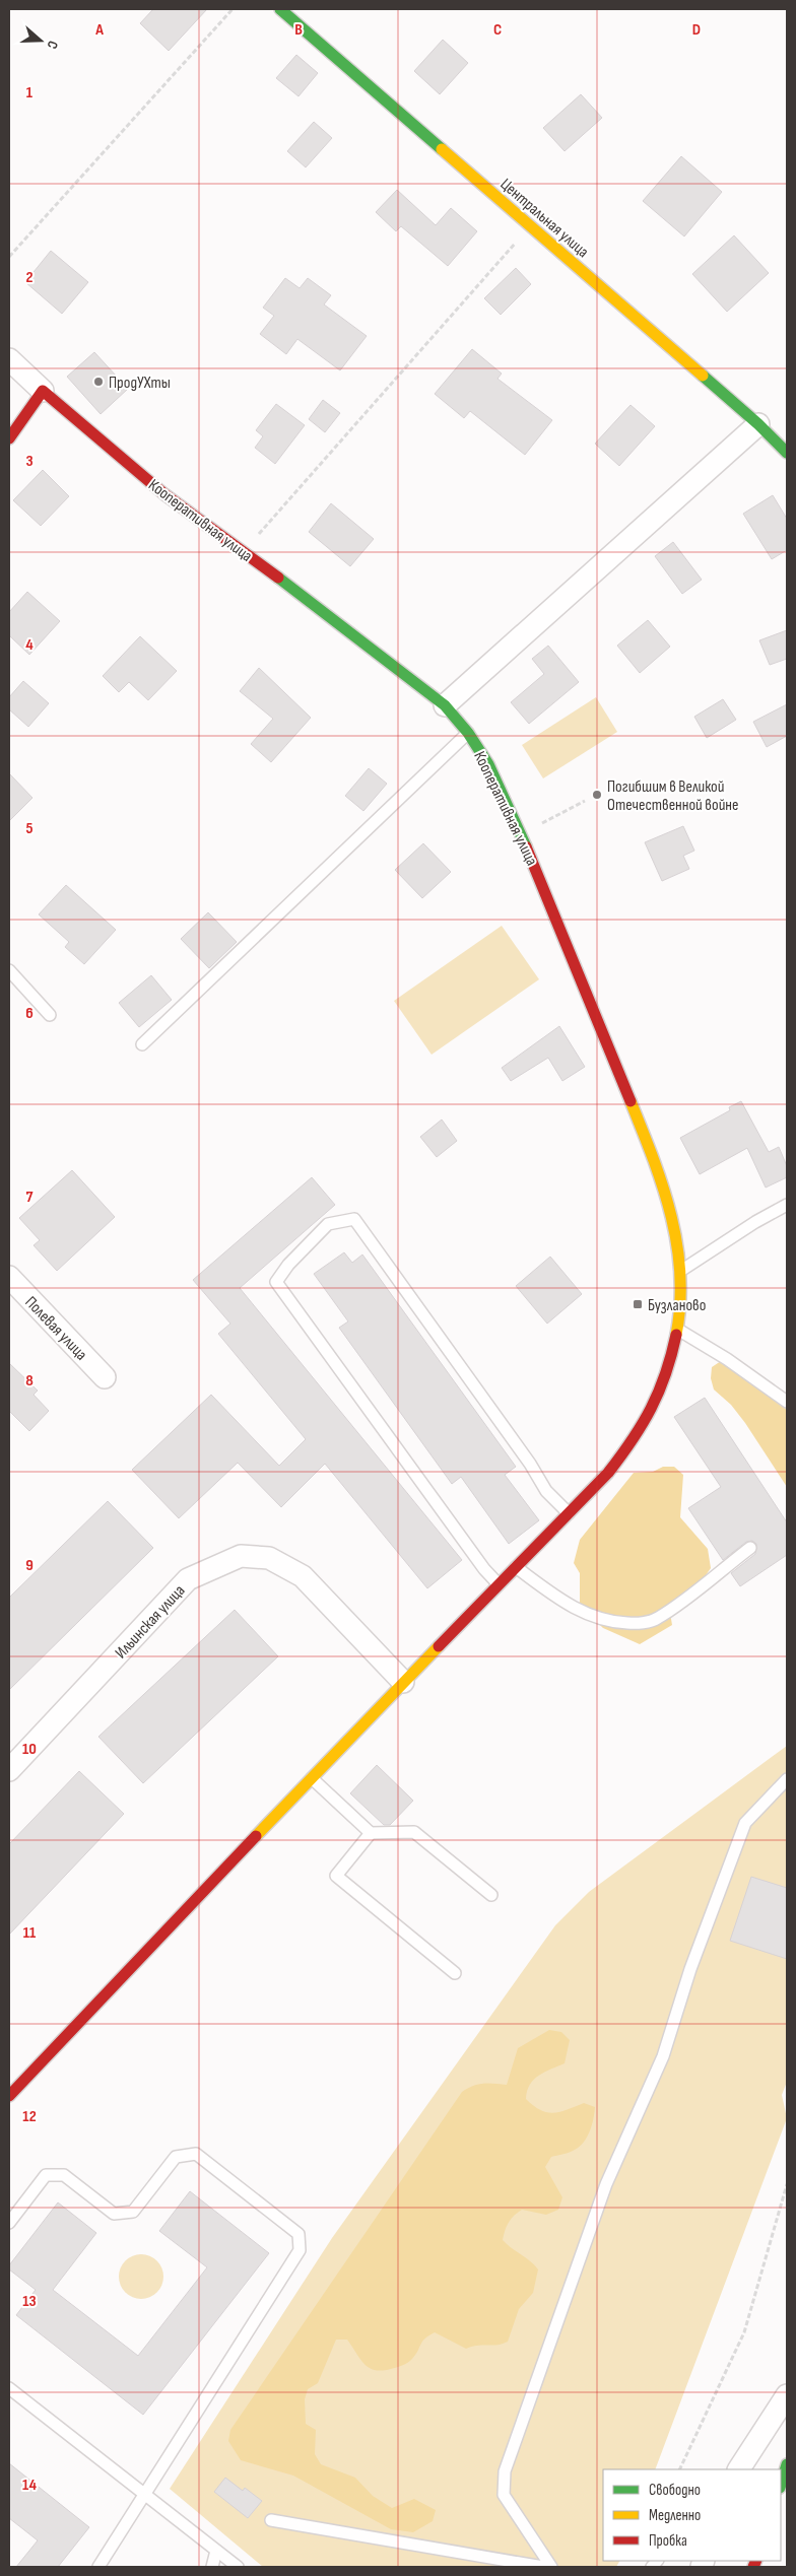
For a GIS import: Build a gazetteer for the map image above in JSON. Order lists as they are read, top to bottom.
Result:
{
  "streets": {
    "main road": ["Центральная улица", "Кооперативная улица"],
    "street": ["Полевая улица", "Ильинская улица"]
  },
  "crossings": [
    ["Кооперативная улица", "Ильинская улица"]
  ],
  "places": {
    "other": ["ПродУХты", "Погибшим в Великой Отечественной войне"],
    "transit": ["Бузланово"]
  },
  "legend": ["Свободно", "Медленно", "Пробка"],
  "north": "right",
  "grid": {
    "columns": [
      "A",
      "B",
      "C",
      "D"
    ],
    "rows": [
      "1",
      "2",
      "3",
      "4",
      "5",
      "6",
      "7",
      "8",
      "9",
      "10",
      "11",
      "12",
      "13",
      "14"
    ]
  }
}
